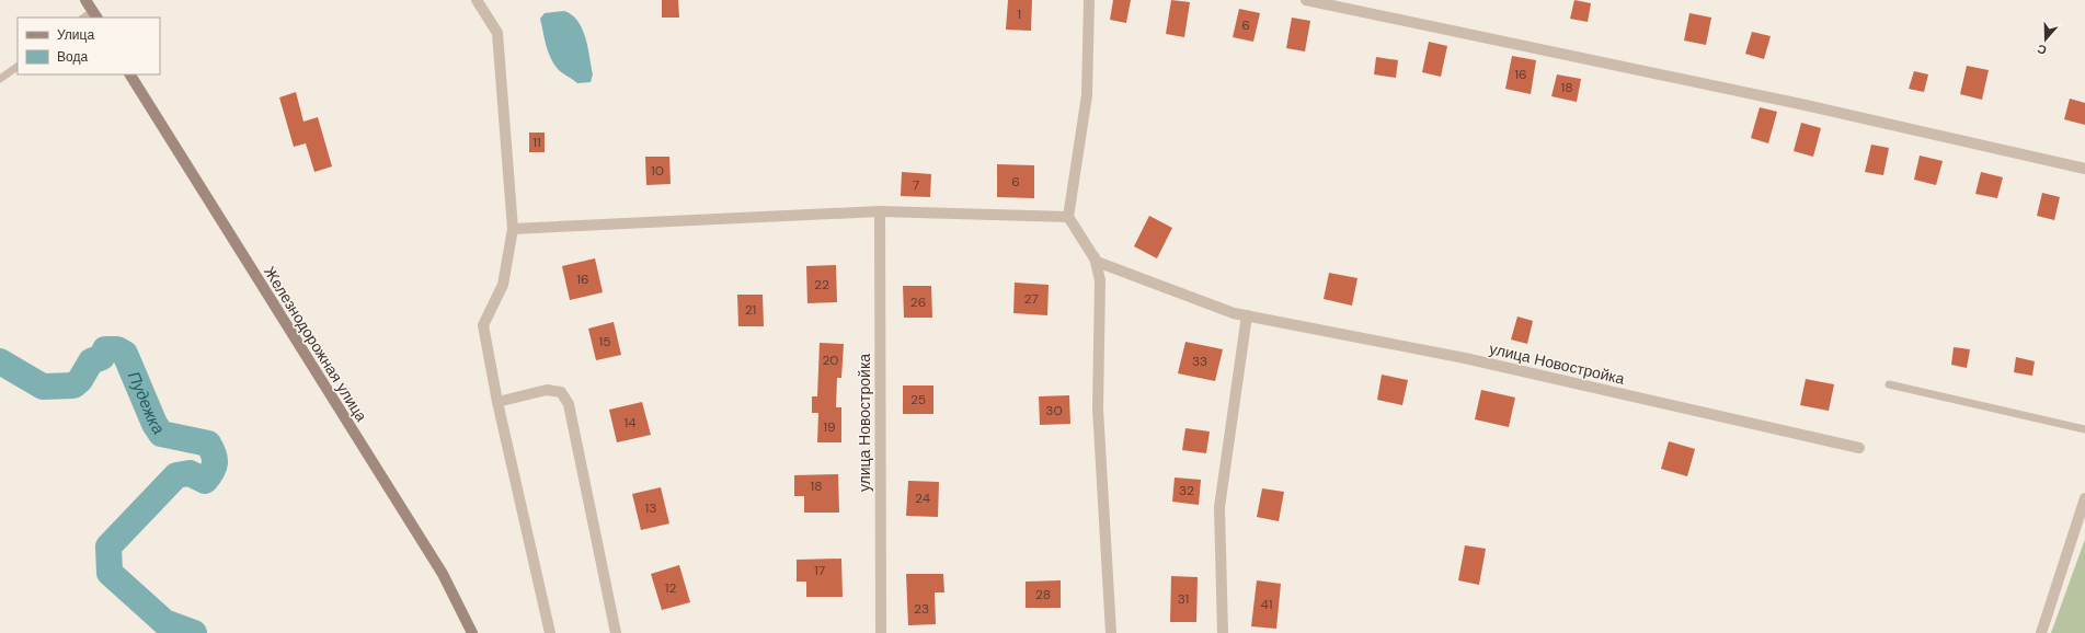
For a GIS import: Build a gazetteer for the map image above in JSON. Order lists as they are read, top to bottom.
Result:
{
  "streets": {
    "street": ["Железнодорожная улица", "улица Новостройка"]
  },
  "water": ["Пудежка"],
  "house_numbers": [
    "1",
    "6",
    "16",
    "18",
    "11",
    "10",
    "6",
    "7",
    "16",
    "22",
    "27",
    "26",
    "21",
    "15",
    "20",
    "33",
    "25",
    "30",
    "14",
    "19",
    "18",
    "32",
    "24",
    "13",
    "17",
    "12",
    "28",
    "31",
    "41",
    "23"
  ],
  "legend": ["Улица", "Вода"],
  "north": "bottom"
}
